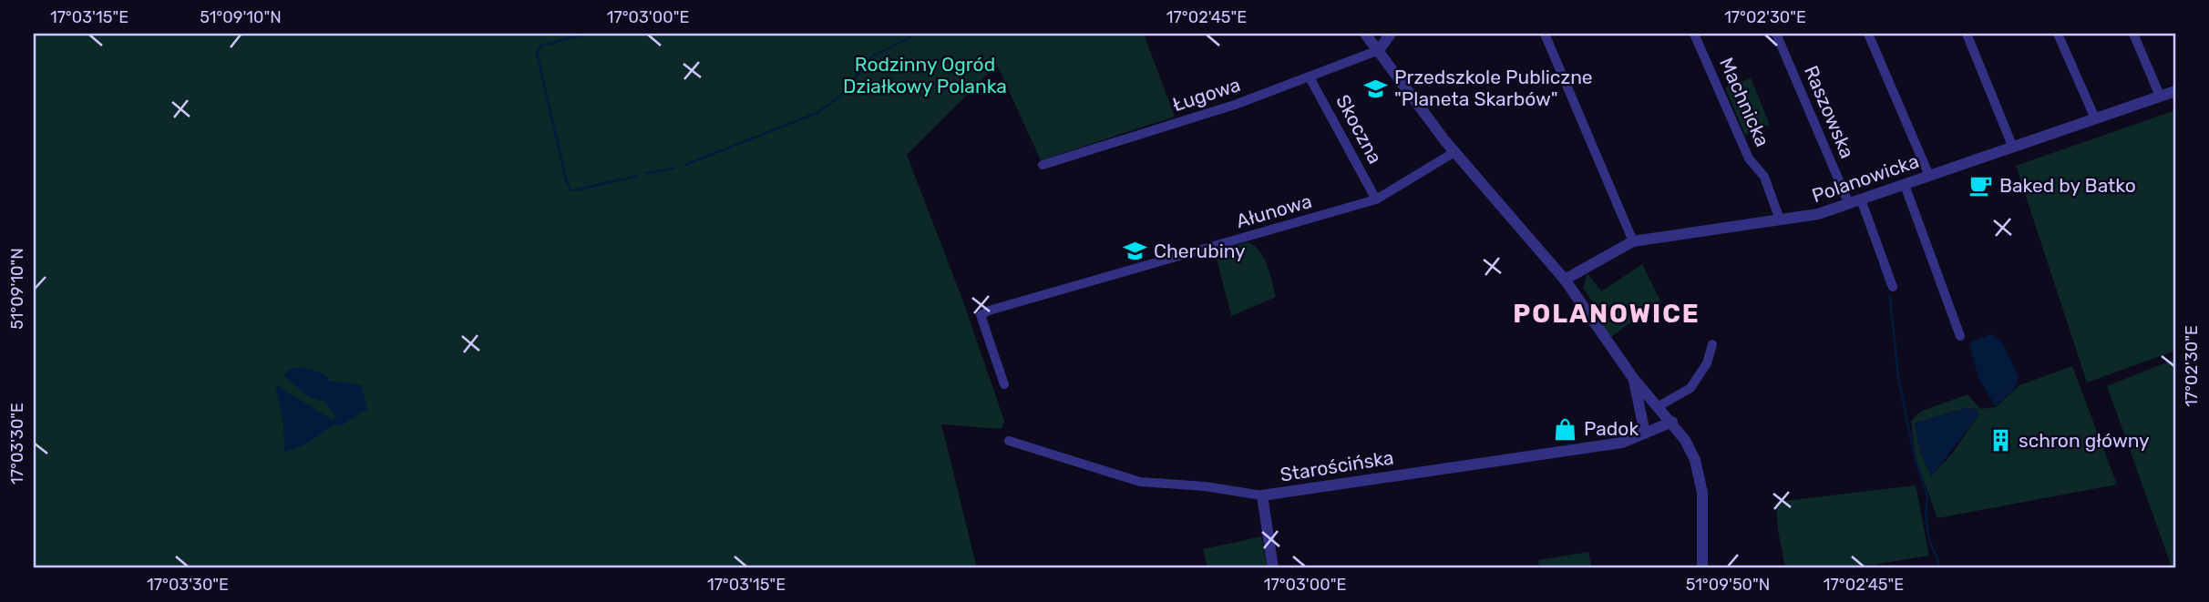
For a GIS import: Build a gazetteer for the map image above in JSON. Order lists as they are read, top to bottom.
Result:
{
  "streets": {
    "street": [
      "Ługowa",
      "Machnicka",
      "Raszowska",
      "Skoczna",
      "Polanowicka",
      "Ałunowa",
      "Starościńska"
    ]
  },
  "crossings": [
    ["Ługowa", "Skoczna"],
    ["Machnicka", "Polanowicka"],
    ["Raszowska", "Polanowicka"],
    ["Skoczna", "Ałunowa"]
  ],
  "districts": ["POLANOWICE"],
  "parks": ["Rodzinny Ogród Działkowy Polanka"],
  "places": {
    "school or university": ["Przedszkole Publiczne \"Planeta Skarbów\"", "Cherubiny"],
    "cafe": ["Baked by Batko"],
    "shop": ["Padok"],
    "building": ["schron główny"]
  },
  "coordinates": [
    "17°03'15\"E",
    "51°09'10\"N",
    "17°03'00\"E",
    "17°02'45\"E",
    "17°02'30\"E",
    "17°03'30\"E",
    "51°09'50\"N"
  ]
}
